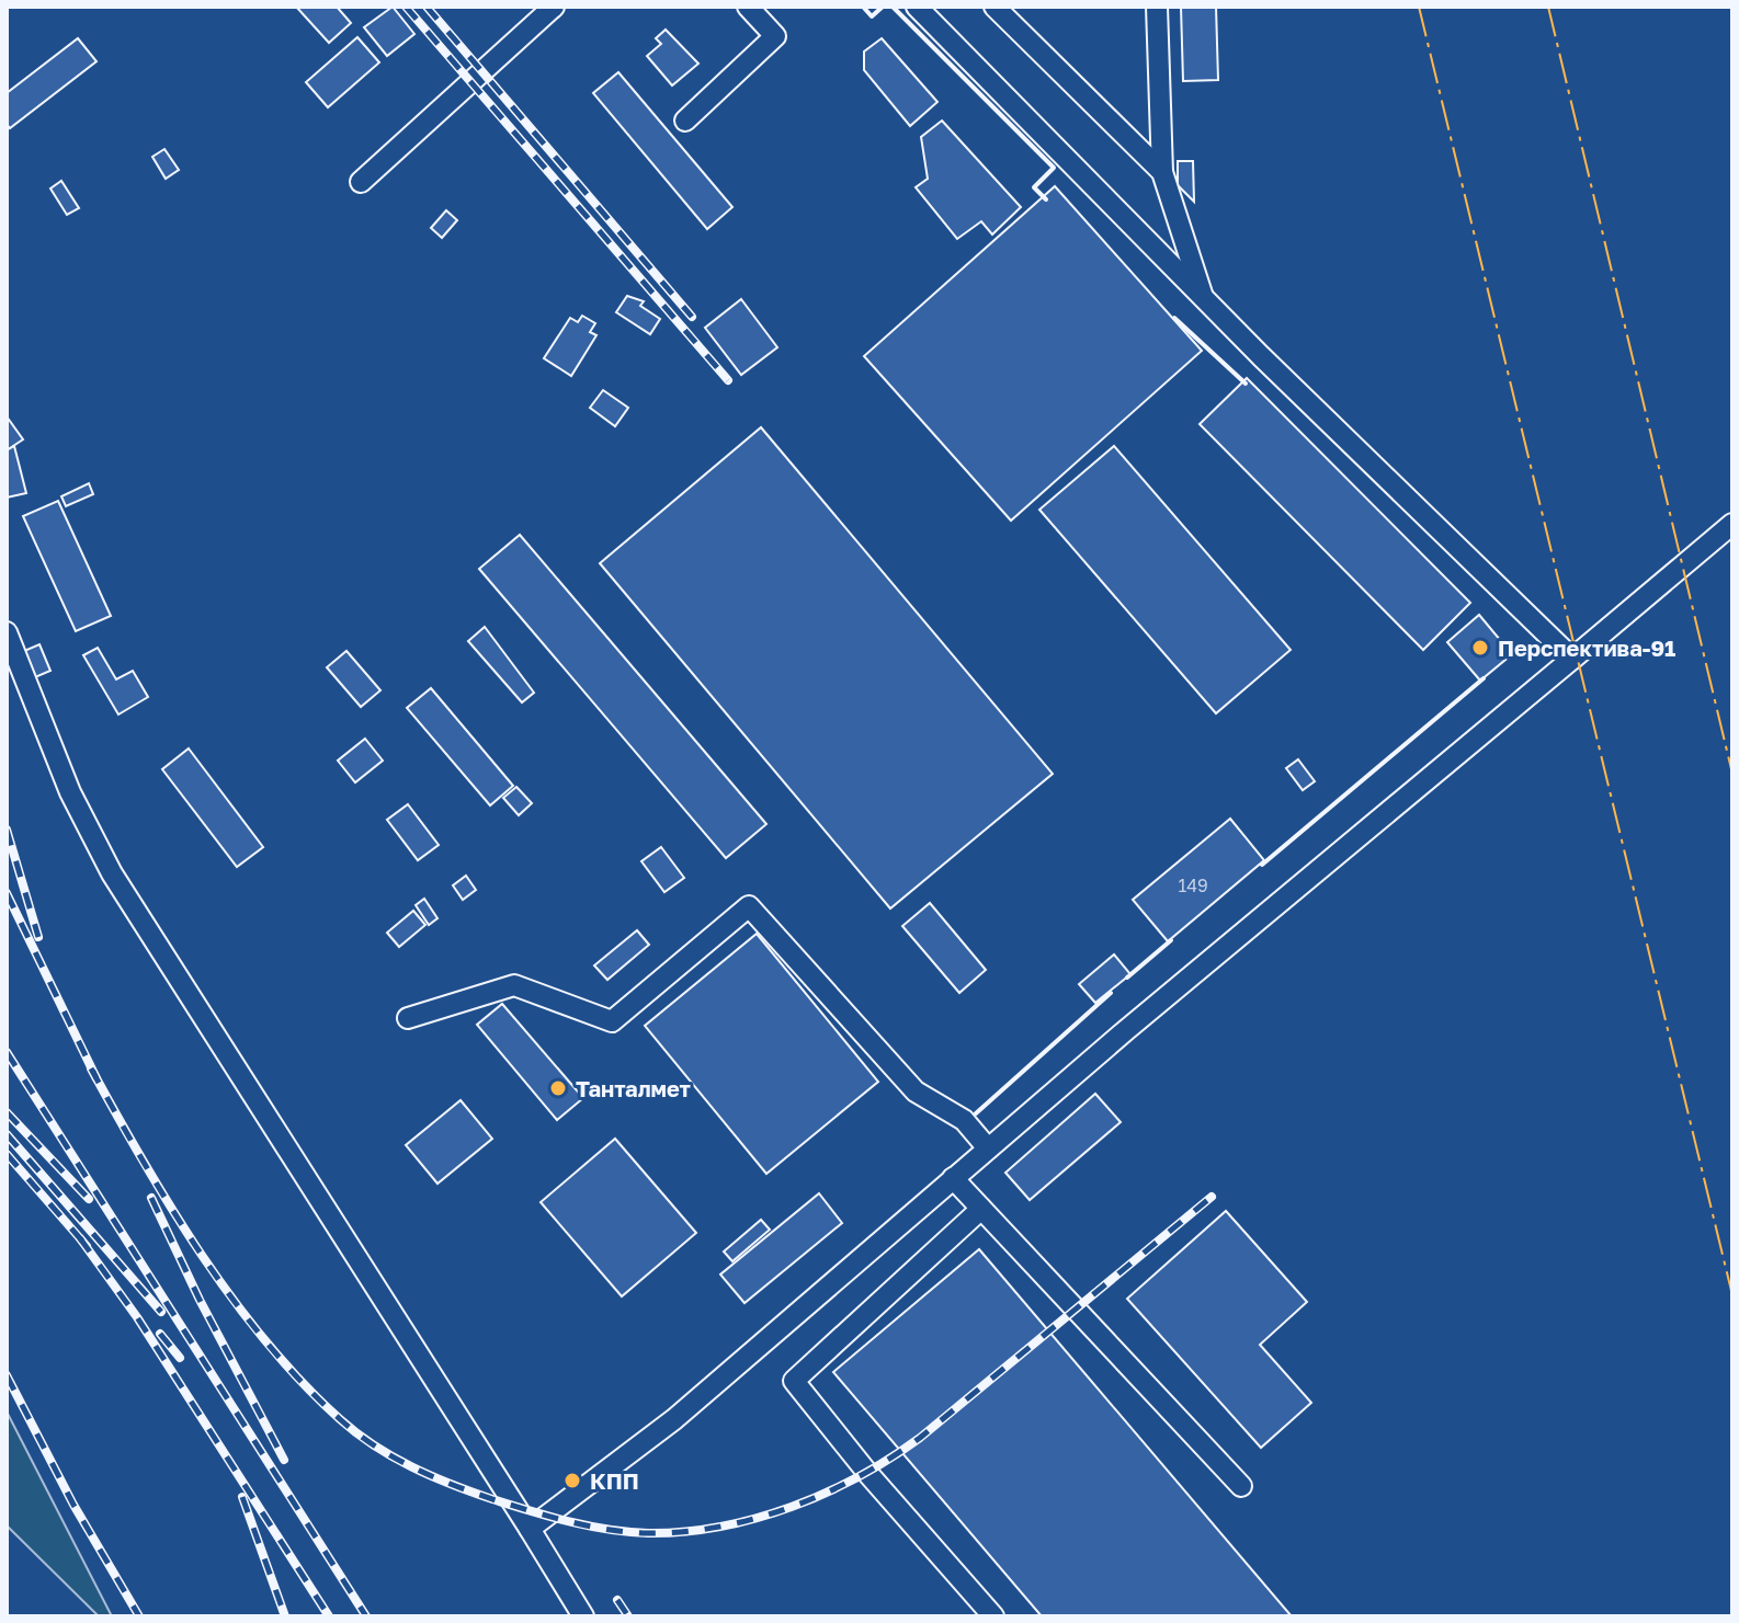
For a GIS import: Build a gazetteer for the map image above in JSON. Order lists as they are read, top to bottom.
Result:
{
  "places": ["Перспектива-91", "Танталмет", "КПП"],
  "house_numbers": ["149"]
}
